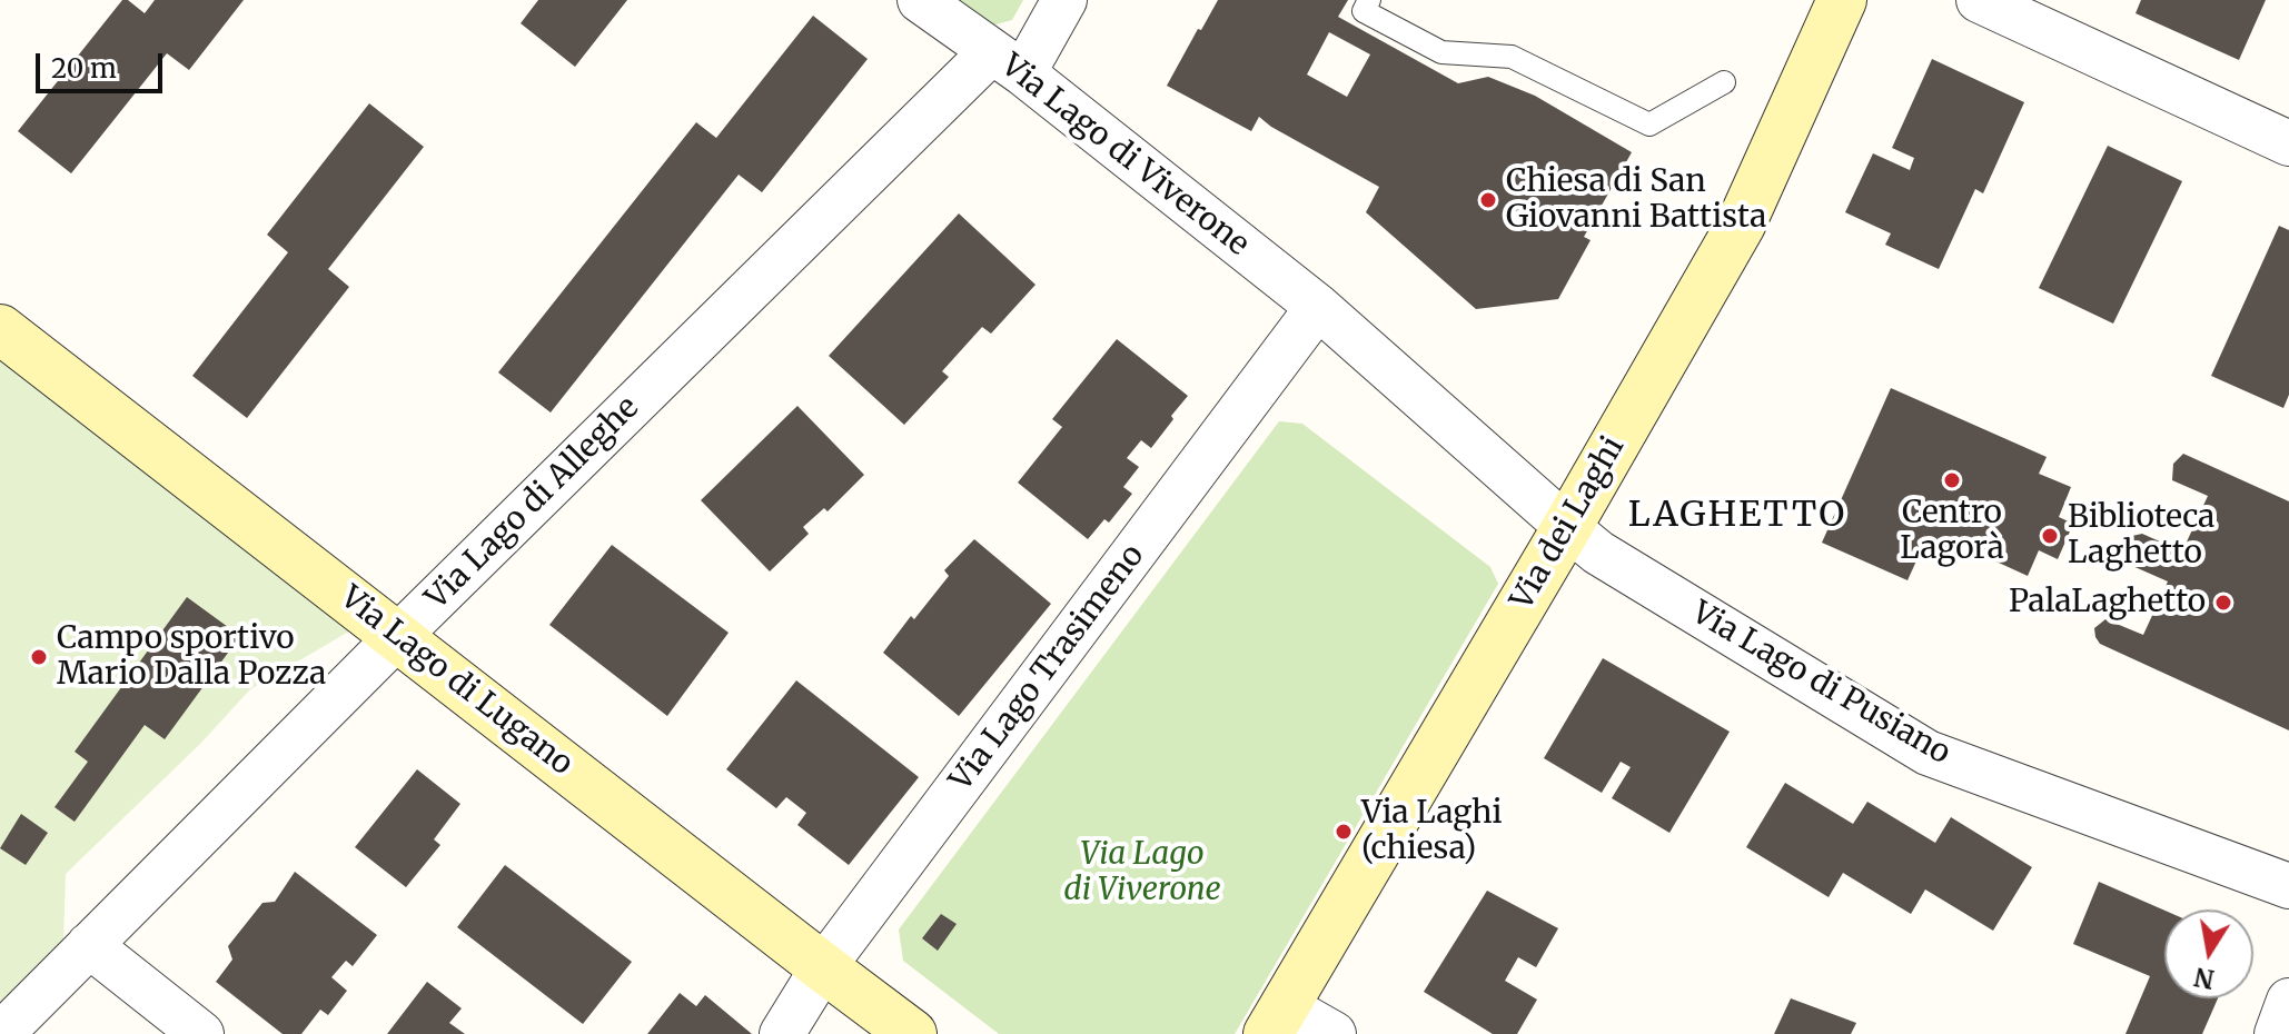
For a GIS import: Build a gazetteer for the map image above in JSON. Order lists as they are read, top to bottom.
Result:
{
  "streets": {
    "street": [
      "Via Lago di Viverone",
      "Via Lago di Alleghe",
      "Via dei Laghi",
      "Via Lago Trasimeno",
      "Via Lago di Lugano",
      "Via Lago di Pusiano"
    ]
  },
  "crossings": [
    ["Via Lago di Viverone", "Via Lago di Alleghe"],
    ["Via Lago di Viverone", "Via dei Laghi"],
    ["Via Lago di Viverone", "Via Lago Trasimeno"],
    ["Via Lago di Viverone", "Via Lago di Pusiano"],
    ["Via Lago di Alleghe", "Via Lago di Lugano"],
    ["Via dei Laghi", "Via Lago di Pusiano"],
    ["Via Lago Trasimeno", "Via Lago di Lugano"]
  ],
  "districts": ["LAGHETTO"],
  "parks": ["Via Lago di Viverone"],
  "places": [
    "Chiesa di San Giovanni Battista",
    "Centro Lagorà",
    "Biblioteca Laghetto",
    "PalaLaghetto",
    "Campo sportivo Mario Dalla Pozza",
    "Via Laghi (chiesa)"
  ],
  "scale_bar": "20 m",
  "north": "bottom"
}
